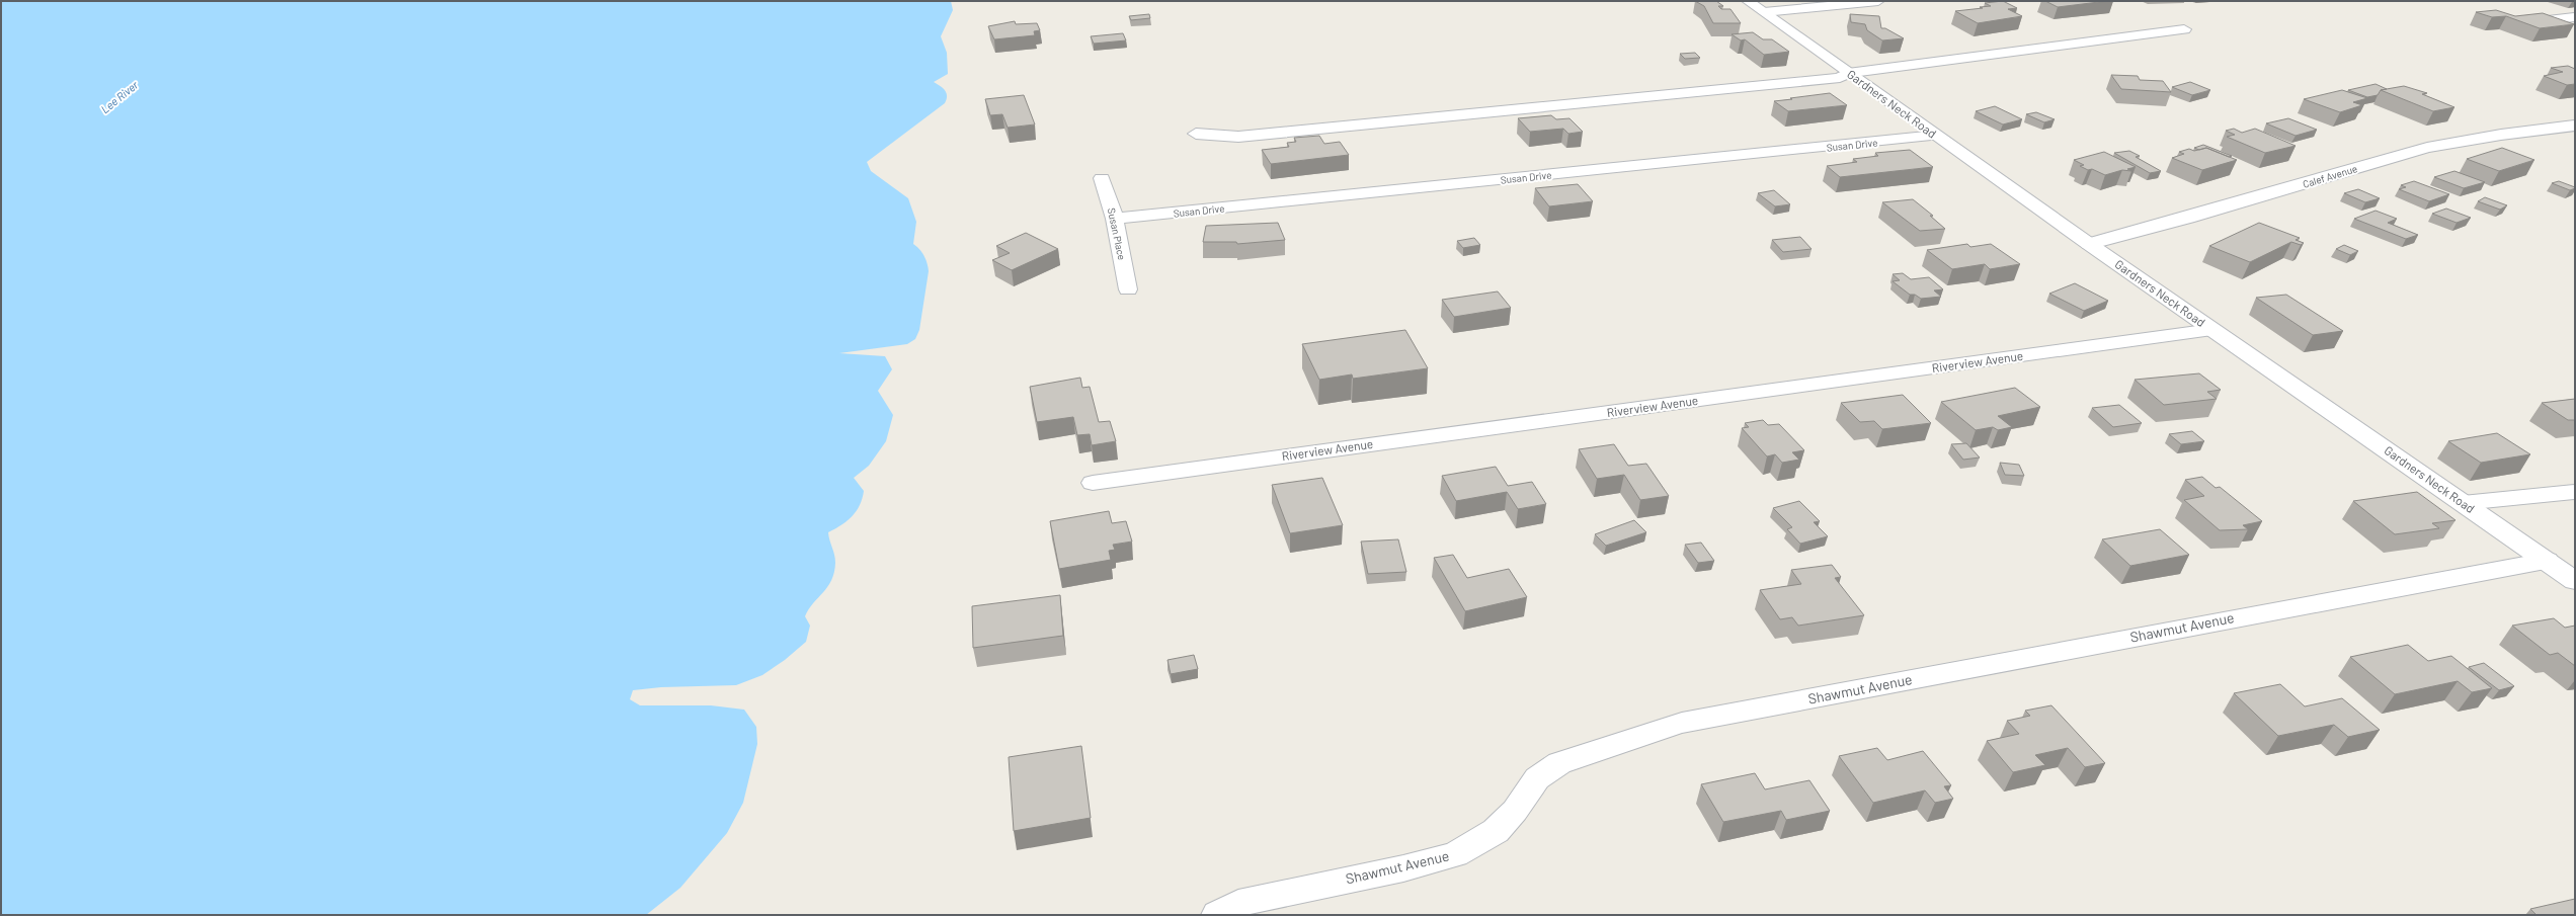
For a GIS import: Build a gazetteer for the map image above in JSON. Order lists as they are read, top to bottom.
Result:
{
  "streets": {
    "street": [
      "Gardners Neck Road",
      "Susan Drive",
      "Calef Avenue",
      "Susan Place",
      "Riverview Avenue",
      "Shawmut Avenue"
    ]
  },
  "crossings": [
    ["Gardners Neck Road", "Susan Drive"],
    ["Gardners Neck Road", "Calef Avenue"],
    ["Gardners Neck Road", "Riverview Avenue"],
    ["Gardners Neck Road", "Shawmut Avenue"],
    ["Susan Drive", "Susan Place"]
  ],
  "water": ["Lee River"]
}
